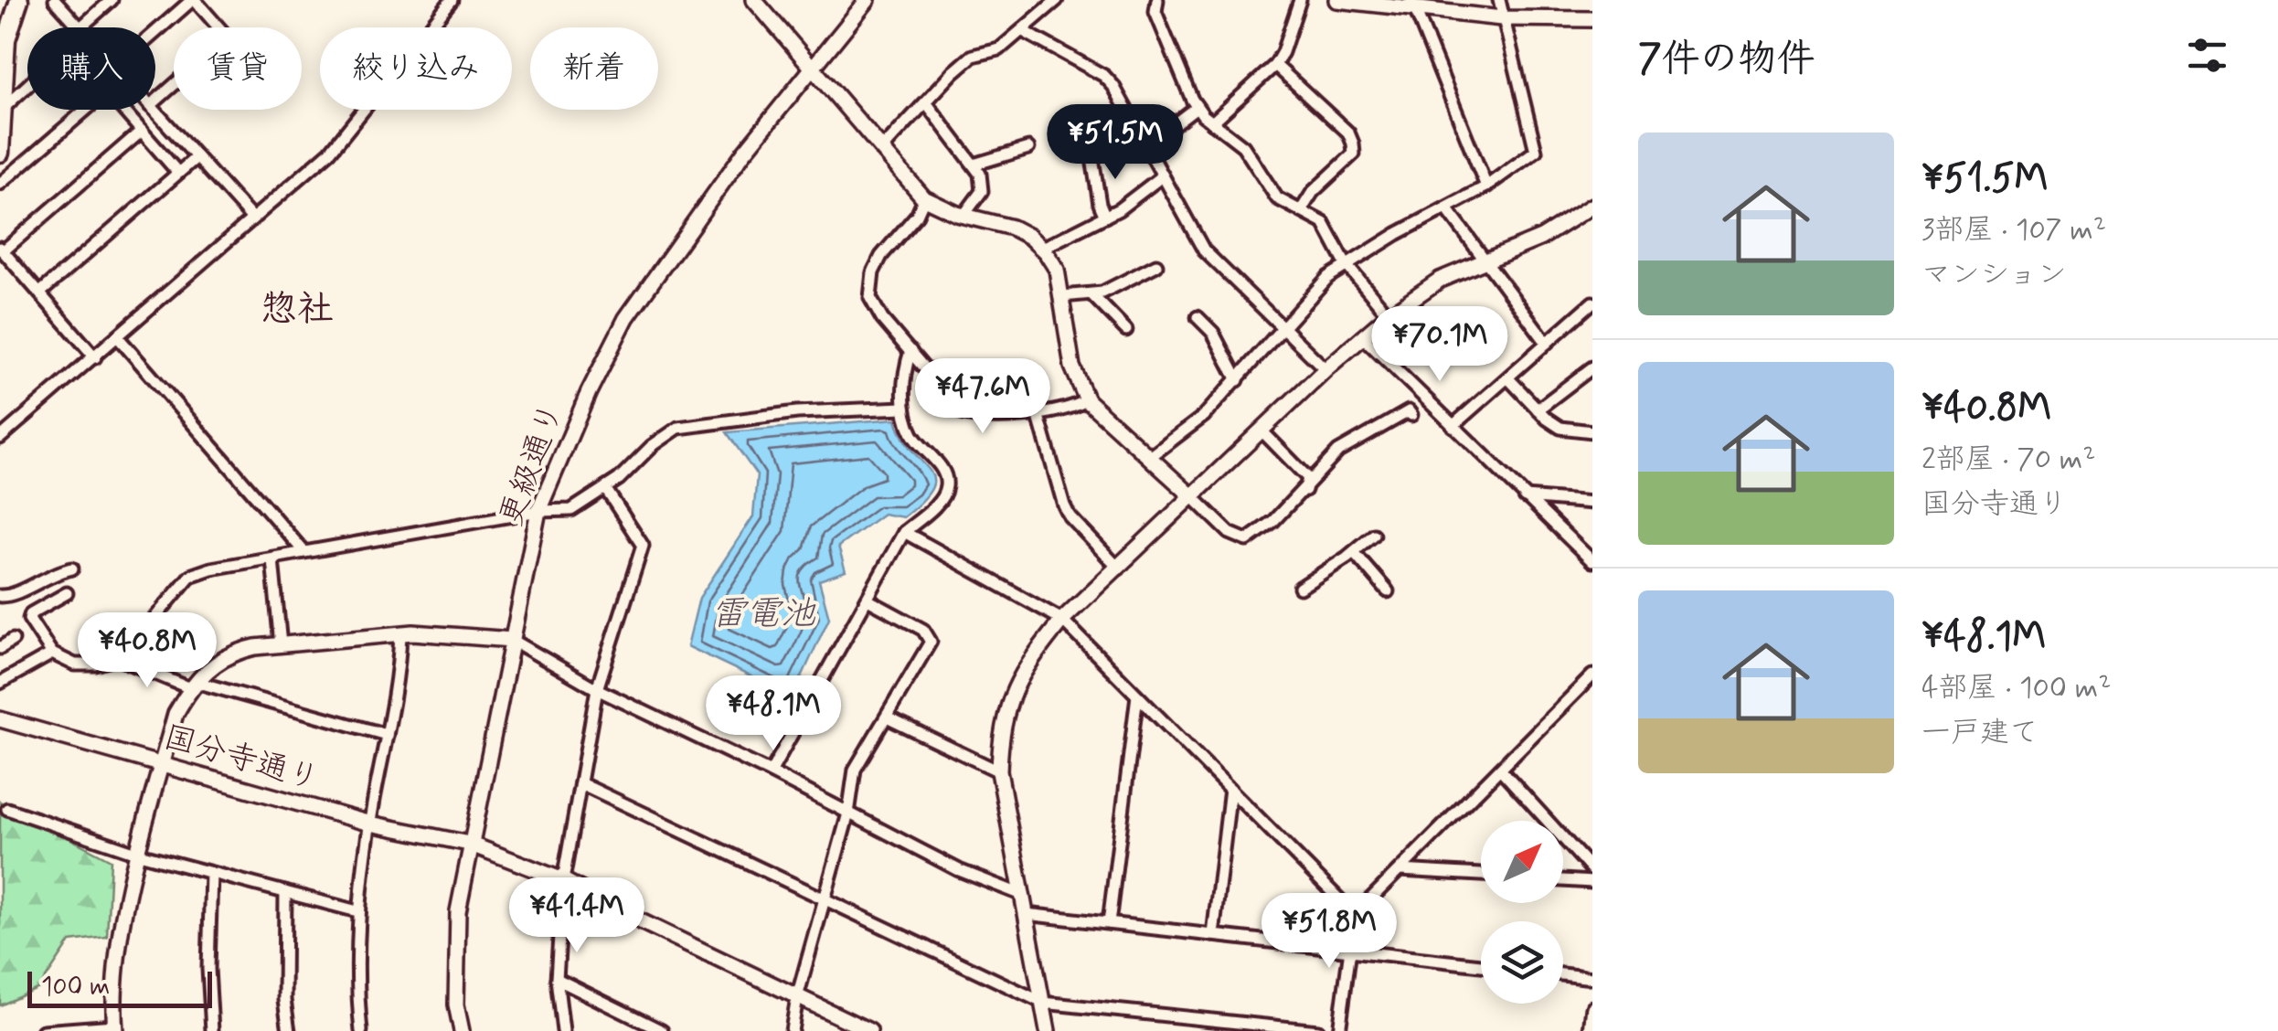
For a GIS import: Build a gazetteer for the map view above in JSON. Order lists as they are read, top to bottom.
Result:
{
  "streets": {
    "street": ["更級通り", "国分寺通り"]
  },
  "crossings": [
    ["更級通り", "国分寺通り"]
  ],
  "districts": ["惣社"],
  "water": ["雷電池"],
  "scale_bar": "100 m",
  "north": "top right",
  "page": {
    "heading": "7件の物件",
    "chip": [
      "購入",
      "賃貸",
      "絞り込み",
      "新着"
    ],
    "price": [
      "¥51.5M",
      "¥70.1M",
      "¥47.6M",
      "¥40.8M",
      "¥48.1M",
      "¥41.4M",
      "¥51.8M"
    ],
    "list": [
      {
        "name": "¥51.5M",
        "note": "3部屋 · 107 m² · マンション"
      },
      {
        "name": "¥40.8M",
        "note": "2部屋 · 70 m² · 国分寺通り"
      },
      {
        "name": "¥48.1M",
        "note": "4部屋 · 100 m² · 一戸建て"
      }
    ],
    "scale": "100 m"
  }
}
